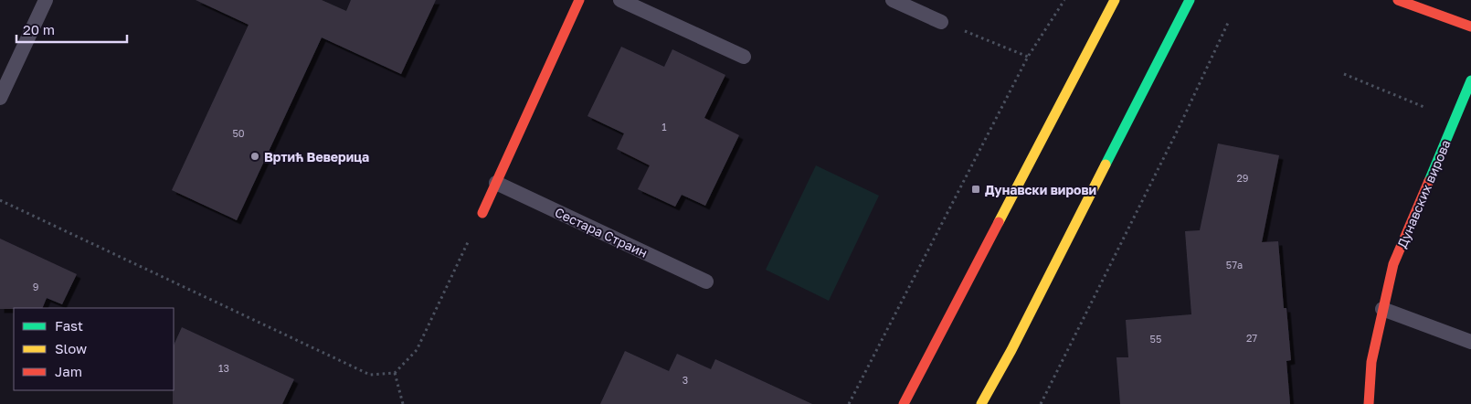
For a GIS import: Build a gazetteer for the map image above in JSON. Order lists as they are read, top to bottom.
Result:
{
  "streets": {
    "main road": ["Дунавских вирова"],
    "lane": ["Сестара Страин"]
  },
  "places": {
    "other": ["Вртић Веверица"],
    "transit": ["Дунавски вирови"]
  },
  "house_numbers": [
    "1",
    "50",
    "29",
    "57a",
    "9",
    "27",
    "55",
    "13",
    "3"
  ],
  "legend": ["Fast", "Slow", "Jam"],
  "scale_bar": "20 m"
}
